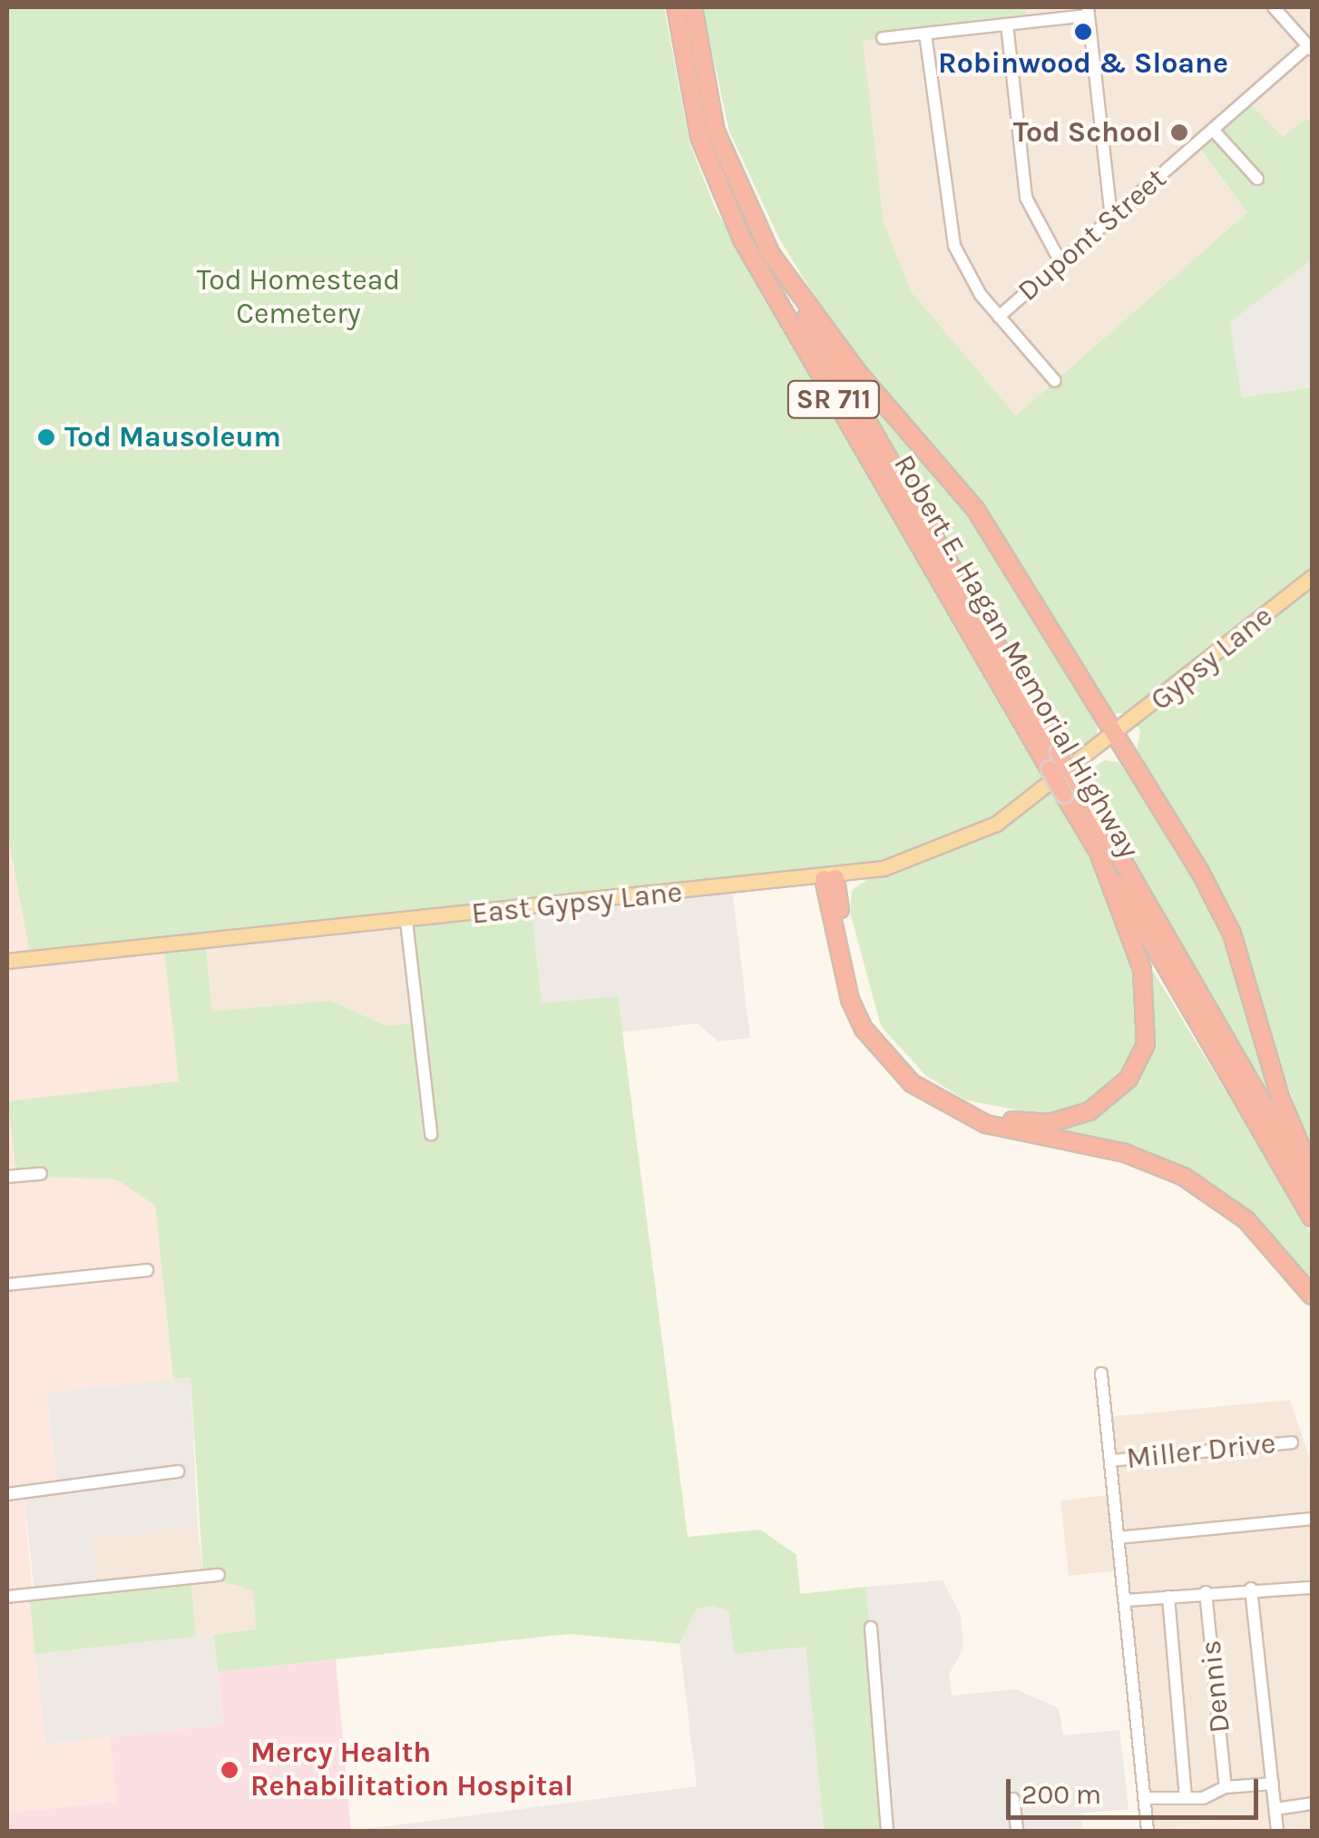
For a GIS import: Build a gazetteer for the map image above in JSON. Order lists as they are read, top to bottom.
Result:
{
  "streets": {
    "highway": ["SR 711", "Robert E. Hagan Memorial Highway"],
    "main road": ["Gypsy Lane", "East Gypsy Lane"],
    "street": ["Dupont Street", "Miller Drive", "Dennis"]
  },
  "crossings": [
    ["Gypsy Lane", "East Gypsy Lane"]
  ],
  "parks": ["Tod Homestead Cemetery"],
  "places": [
    "Robinwood & Sloane",
    "Tod School",
    "Tod Mausoleum",
    "Mercy Health Rehabilitation Hospital"
  ],
  "scale_bar": "200 m"
}
